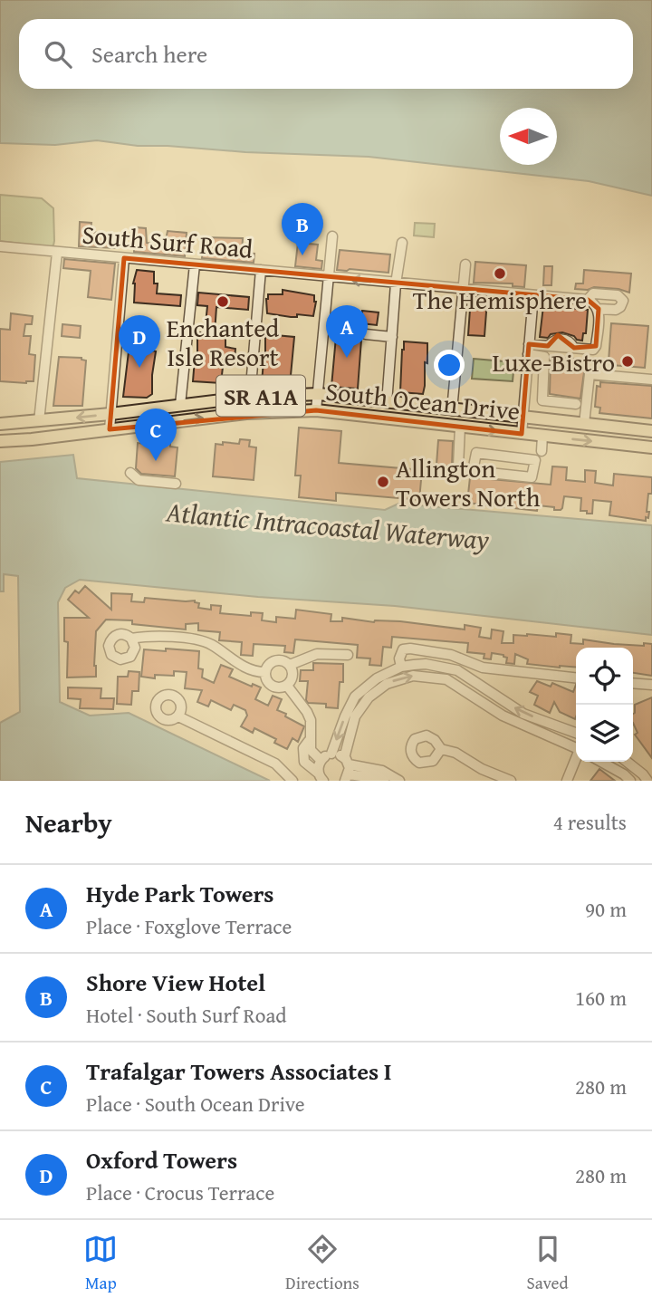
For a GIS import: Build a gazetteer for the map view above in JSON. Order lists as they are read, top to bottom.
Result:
{
  "streets": {
    "main road": ["SR A1A", "South Ocean Drive"],
    "street": ["South Surf Road"]
  },
  "water": ["Atlantic Intracoastal Waterway"],
  "places": [
    "The Hemisphere",
    "Enchanted Isle Resort",
    "Luxe-Bistro",
    "Allington Towers North"
  ],
  "north": "left",
  "page": {
    "search": "Search here",
    "pins": [
      "B",
      "A",
      "D",
      "C"
    ],
    "heading": ["Nearby", "4 results"],
    "list": [
      {
        "mark": "A",
        "name": "Hyde Park Towers",
        "note": "Place · Foxglove Terrace",
        "value": "90 m"
      },
      {
        "mark": "B",
        "name": "Shore View Hotel",
        "note": "Hotel · South Surf Road",
        "value": "160 m"
      },
      {
        "mark": "C",
        "name": "Trafalgar Towers Associates I",
        "note": "Place · South Ocean Drive",
        "value": "280 m"
      },
      {
        "mark": "D",
        "name": "Oxford Towers",
        "note": "Place · Crocus Terrace",
        "value": "280 m"
      }
    ],
    "nav": ["Map", "Directions", "Saved"]
  }
}
